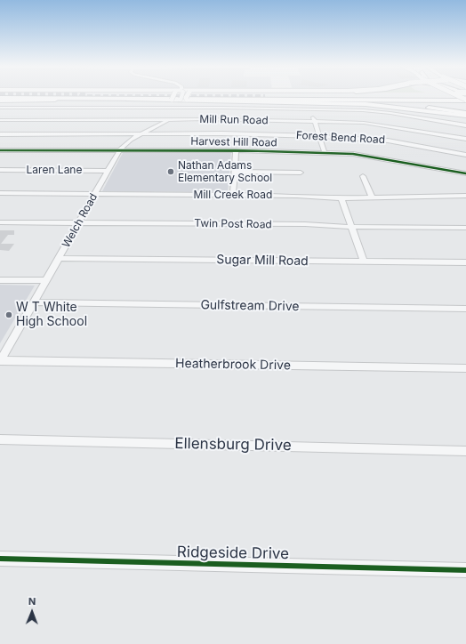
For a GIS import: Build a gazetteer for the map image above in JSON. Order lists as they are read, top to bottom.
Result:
{
  "streets": {
    "street": [
      "Mill Run Road",
      "Forest Bend Road",
      "Harvest Hill Road",
      "Laren Lane",
      "Mill Creek Road",
      "Welch Road",
      "Twin Post Road",
      "Sugar Mill Road",
      "Gulfstream Drive",
      "Heatherbrook Drive",
      "Ellensburg Drive",
      "Ridgeside Drive"
    ]
  },
  "crossings": [
    ["Mill Run Road", "Welch Road"],
    ["Forest Bend Road", "Welch Road"],
    ["Harvest Hill Road", "Welch Road"],
    ["Laren Lane", "Welch Road"],
    ["Mill Creek Road", "Welch Road"],
    ["Welch Road", "Twin Post Road"],
    ["Welch Road", "Sugar Mill Road"],
    ["Welch Road", "Gulfstream Drive"],
    ["Welch Road", "Heatherbrook Drive"]
  ],
  "places": ["Nathan Adams Elementary School", "W T White High School"],
  "north": "top"
}
